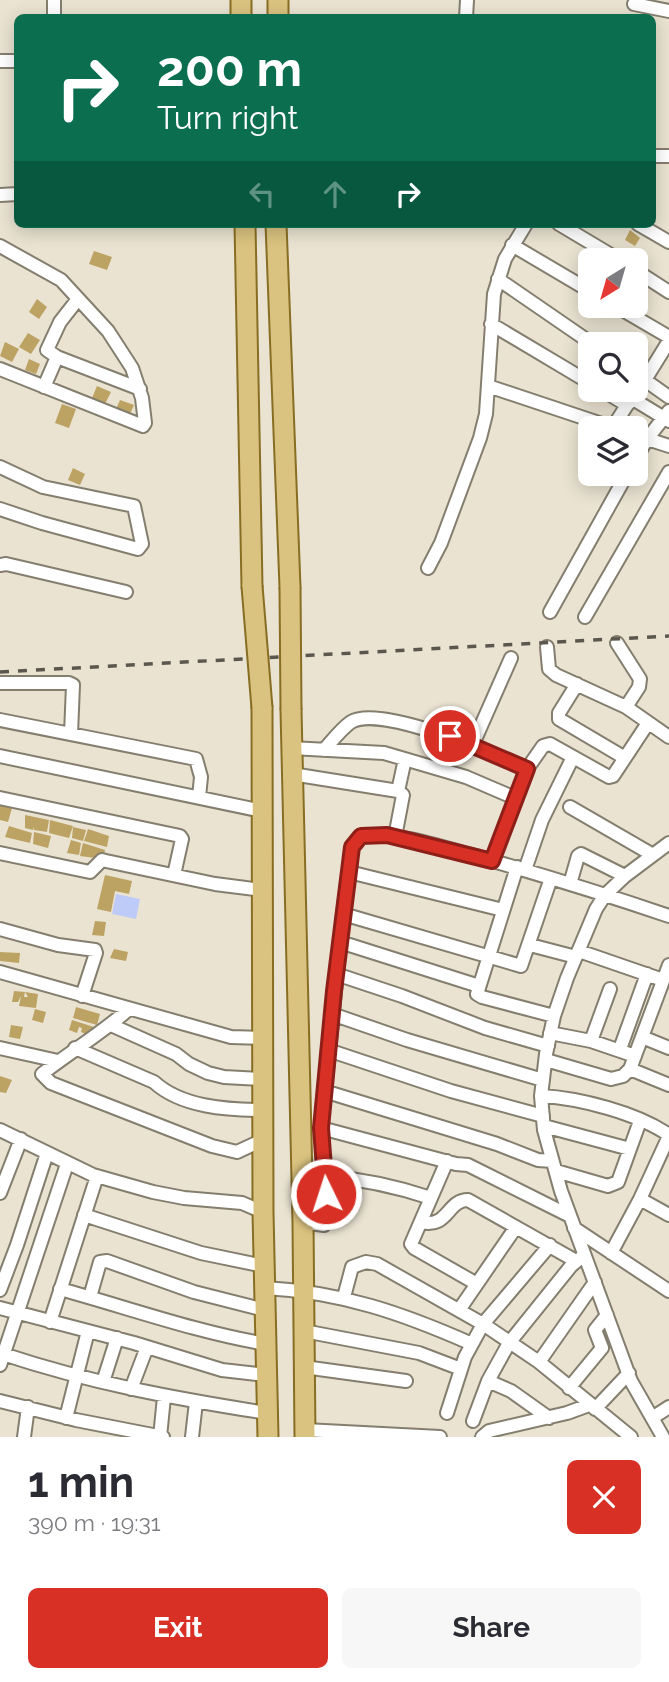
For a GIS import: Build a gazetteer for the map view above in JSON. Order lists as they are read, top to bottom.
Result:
{
  "north": "bottom left",
  "page": {
    "turn": ["200 m", "Turn right"],
    "heading": ["1 min", "390 m · 19:31"],
    "buttons": ["Exit", "Share"]
  }
}
